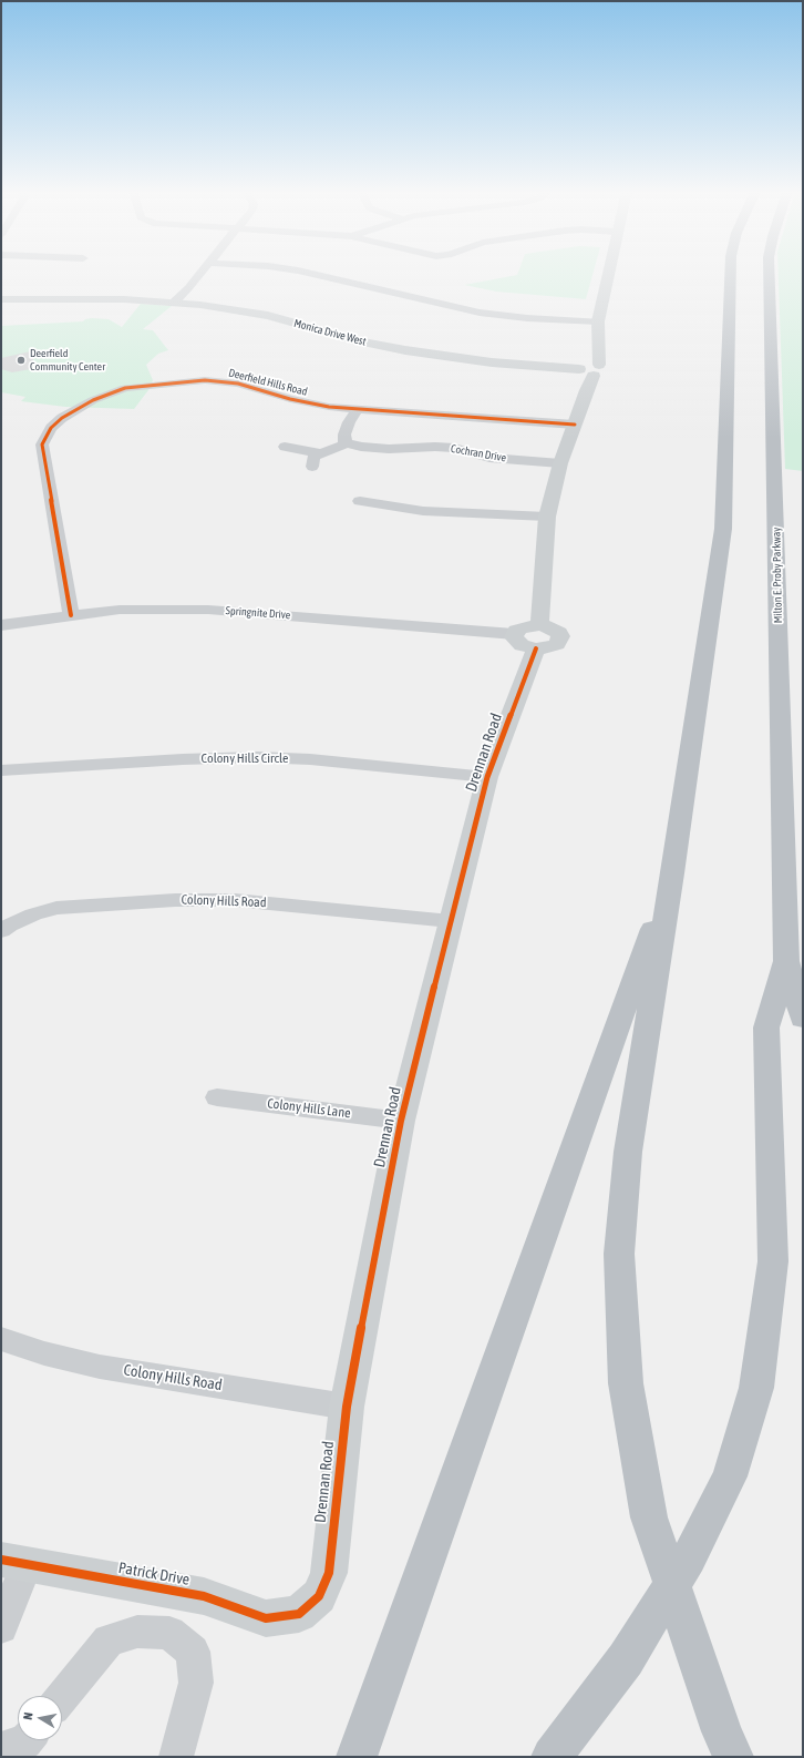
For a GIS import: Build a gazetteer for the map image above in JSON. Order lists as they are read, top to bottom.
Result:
{
  "streets": {
    "highway": ["Milton E. Proby Parkway"],
    "street": [
      "Monica Drive West",
      "Deerfield Hills Road",
      "Cochran Drive",
      "Springnite Drive",
      "Drennan Road",
      "Colony Hills Circle",
      "Colony Hills Road",
      "Colony Hills Lane",
      "Patrick Drive"
    ]
  },
  "crossings": [
    ["Monica Drive West", "Drennan Road"],
    ["Deerfield Hills Road", "Springnite Drive"],
    ["Deerfield Hills Road", "Drennan Road"],
    ["Cochran Drive", "Drennan Road"],
    ["Springnite Drive", "Drennan Road"],
    ["Drennan Road", "Colony Hills Circle"],
    ["Drennan Road", "Colony Hills Road"],
    ["Drennan Road", "Colony Hills Lane"],
    ["Drennan Road", "Patrick Drive"]
  ],
  "places": ["Deerfield Community Center"],
  "north": "left"
}
